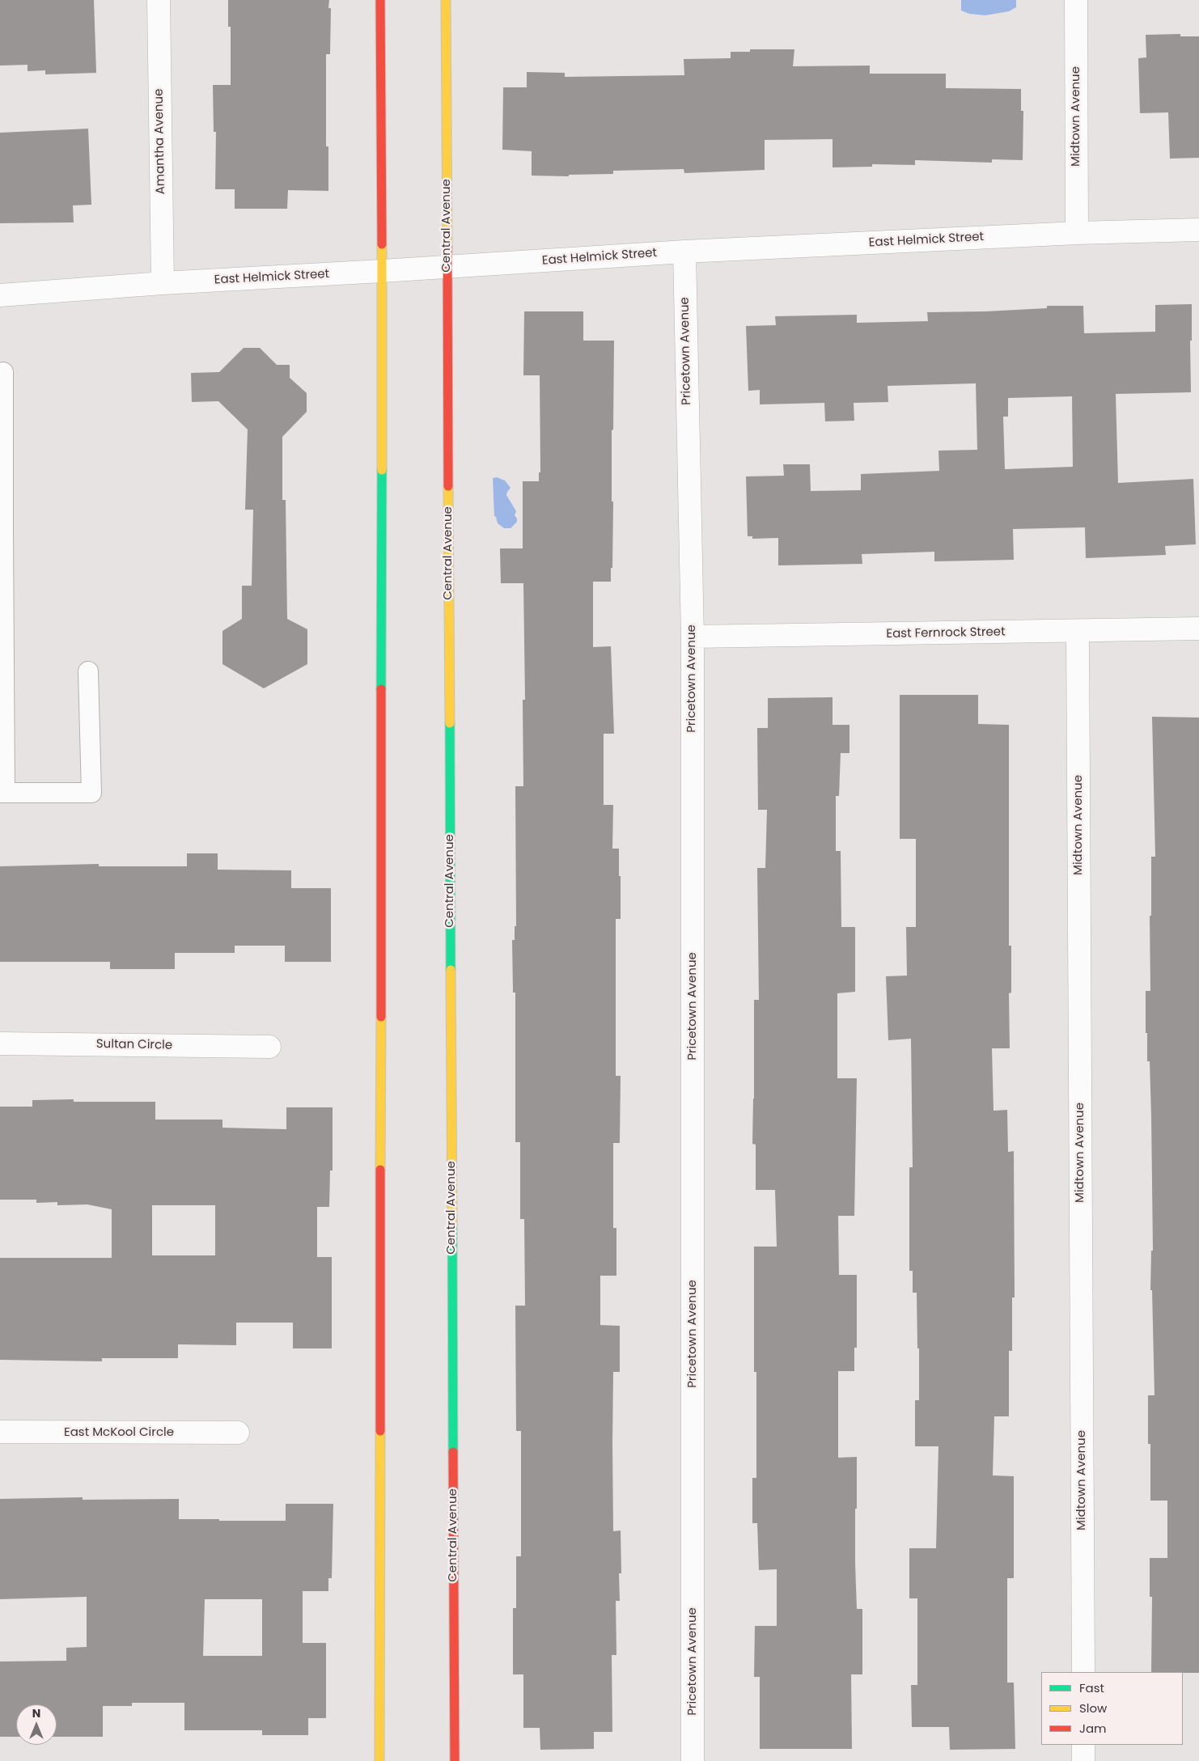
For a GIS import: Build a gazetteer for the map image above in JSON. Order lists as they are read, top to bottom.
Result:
{
  "streets": {
    "main road": ["Central Avenue"],
    "street": [
      "Midtown Avenue",
      "Amantha Avenue",
      "East Helmick Street",
      "Pricetown Avenue",
      "East Fernrock Street",
      "Sultan Circle",
      "East McKool Circle"
    ]
  },
  "crossings": [
    ["Midtown Avenue", "East Helmick Street"],
    ["Midtown Avenue", "East Fernrock Street"],
    ["Amantha Avenue", "East Helmick Street"],
    ["Central Avenue", "East Helmick Street"],
    ["East Helmick Street", "Pricetown Avenue"],
    ["Pricetown Avenue", "East Fernrock Street"]
  ],
  "legend": ["Fast", "Slow", "Jam"],
  "north": "top"
}
